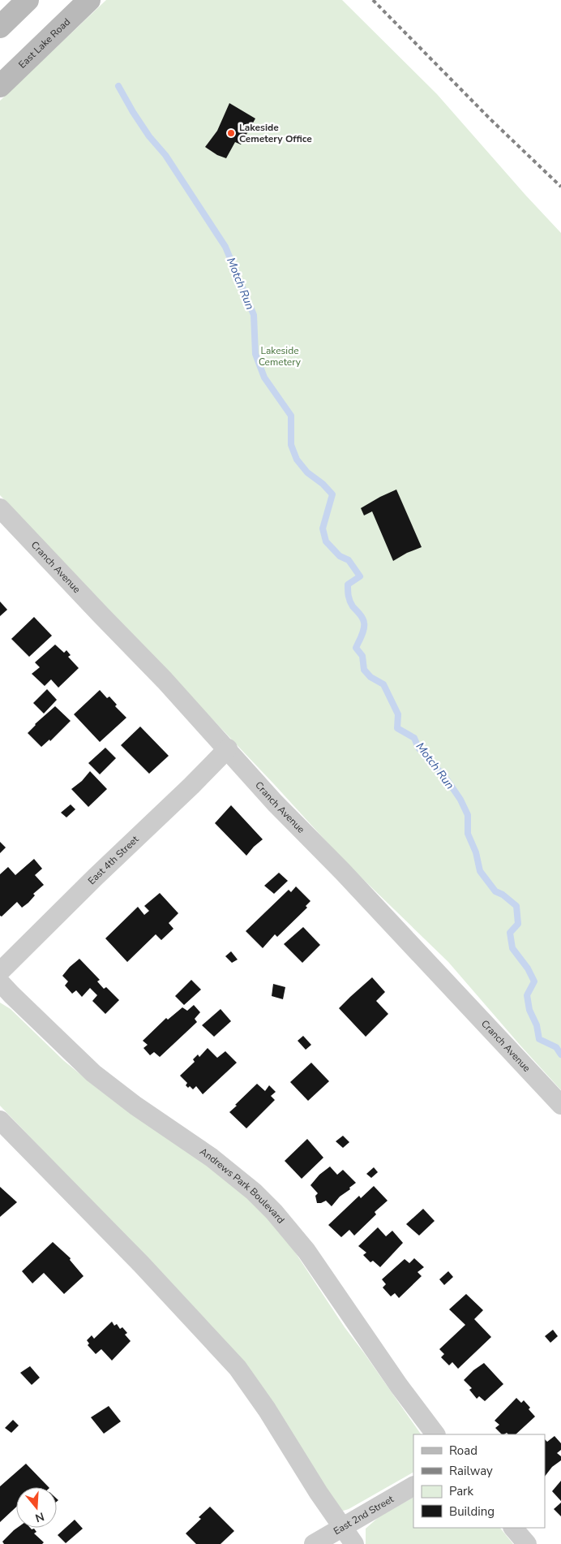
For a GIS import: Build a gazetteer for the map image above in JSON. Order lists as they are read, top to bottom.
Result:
{
  "streets": {
    "main road": ["East Lake Road"],
    "street": [
      "Cranch Avenue",
      "East 4th Street",
      "Andrews Park Boulevard",
      "East 2nd Street"
    ]
  },
  "crossings": [
    ["Cranch Avenue", "East 4th Street"]
  ],
  "water": ["Motch Run"],
  "parks": ["Lakeside Cemetery"],
  "places": ["Lakeside Cemetery Office"],
  "legend": [
    "Road",
    "Railway",
    "Park",
    "Building"
  ],
  "north": "bottom"
}
